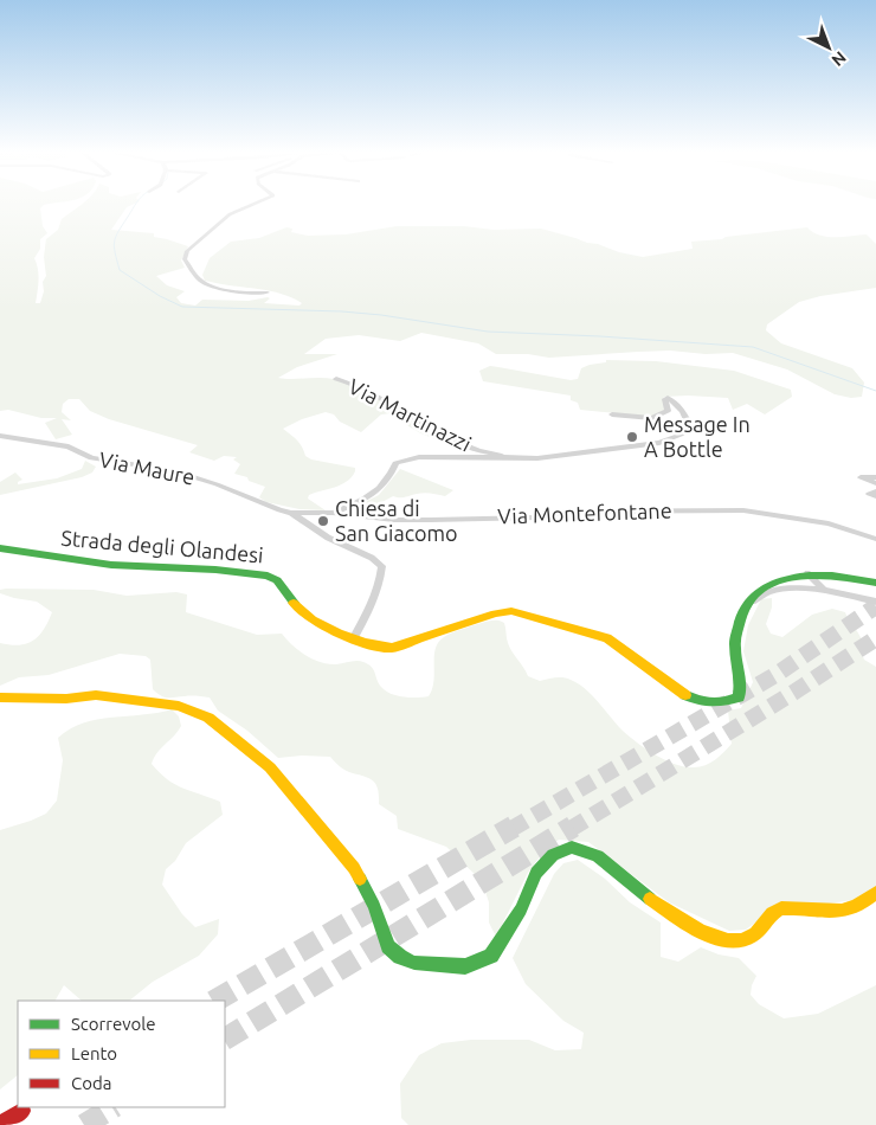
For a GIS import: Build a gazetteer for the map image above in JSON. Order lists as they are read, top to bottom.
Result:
{
  "streets": {
    "main road": ["Strada degli Olandesi"],
    "street": ["Via Martinazzi", "Via Maure", "Via Montefontane"]
  },
  "crossings": [
    ["Via Martinazzi", "Via Montefontane"],
    ["Via Maure", "Via Montefontane"]
  ],
  "places": ["Message In A Bottle", "Chiesa di San Giacomo"],
  "legend": ["Scorrevole", "Lento", "Coda"],
  "north": "bottom right"
}
